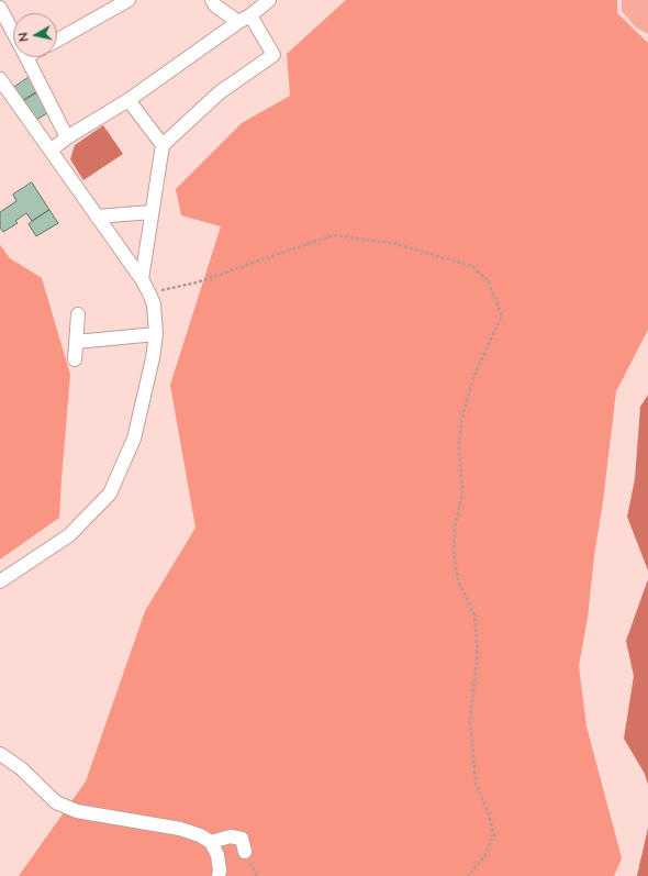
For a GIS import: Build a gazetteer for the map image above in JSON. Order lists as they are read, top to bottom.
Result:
{
  "north": "left"
}
